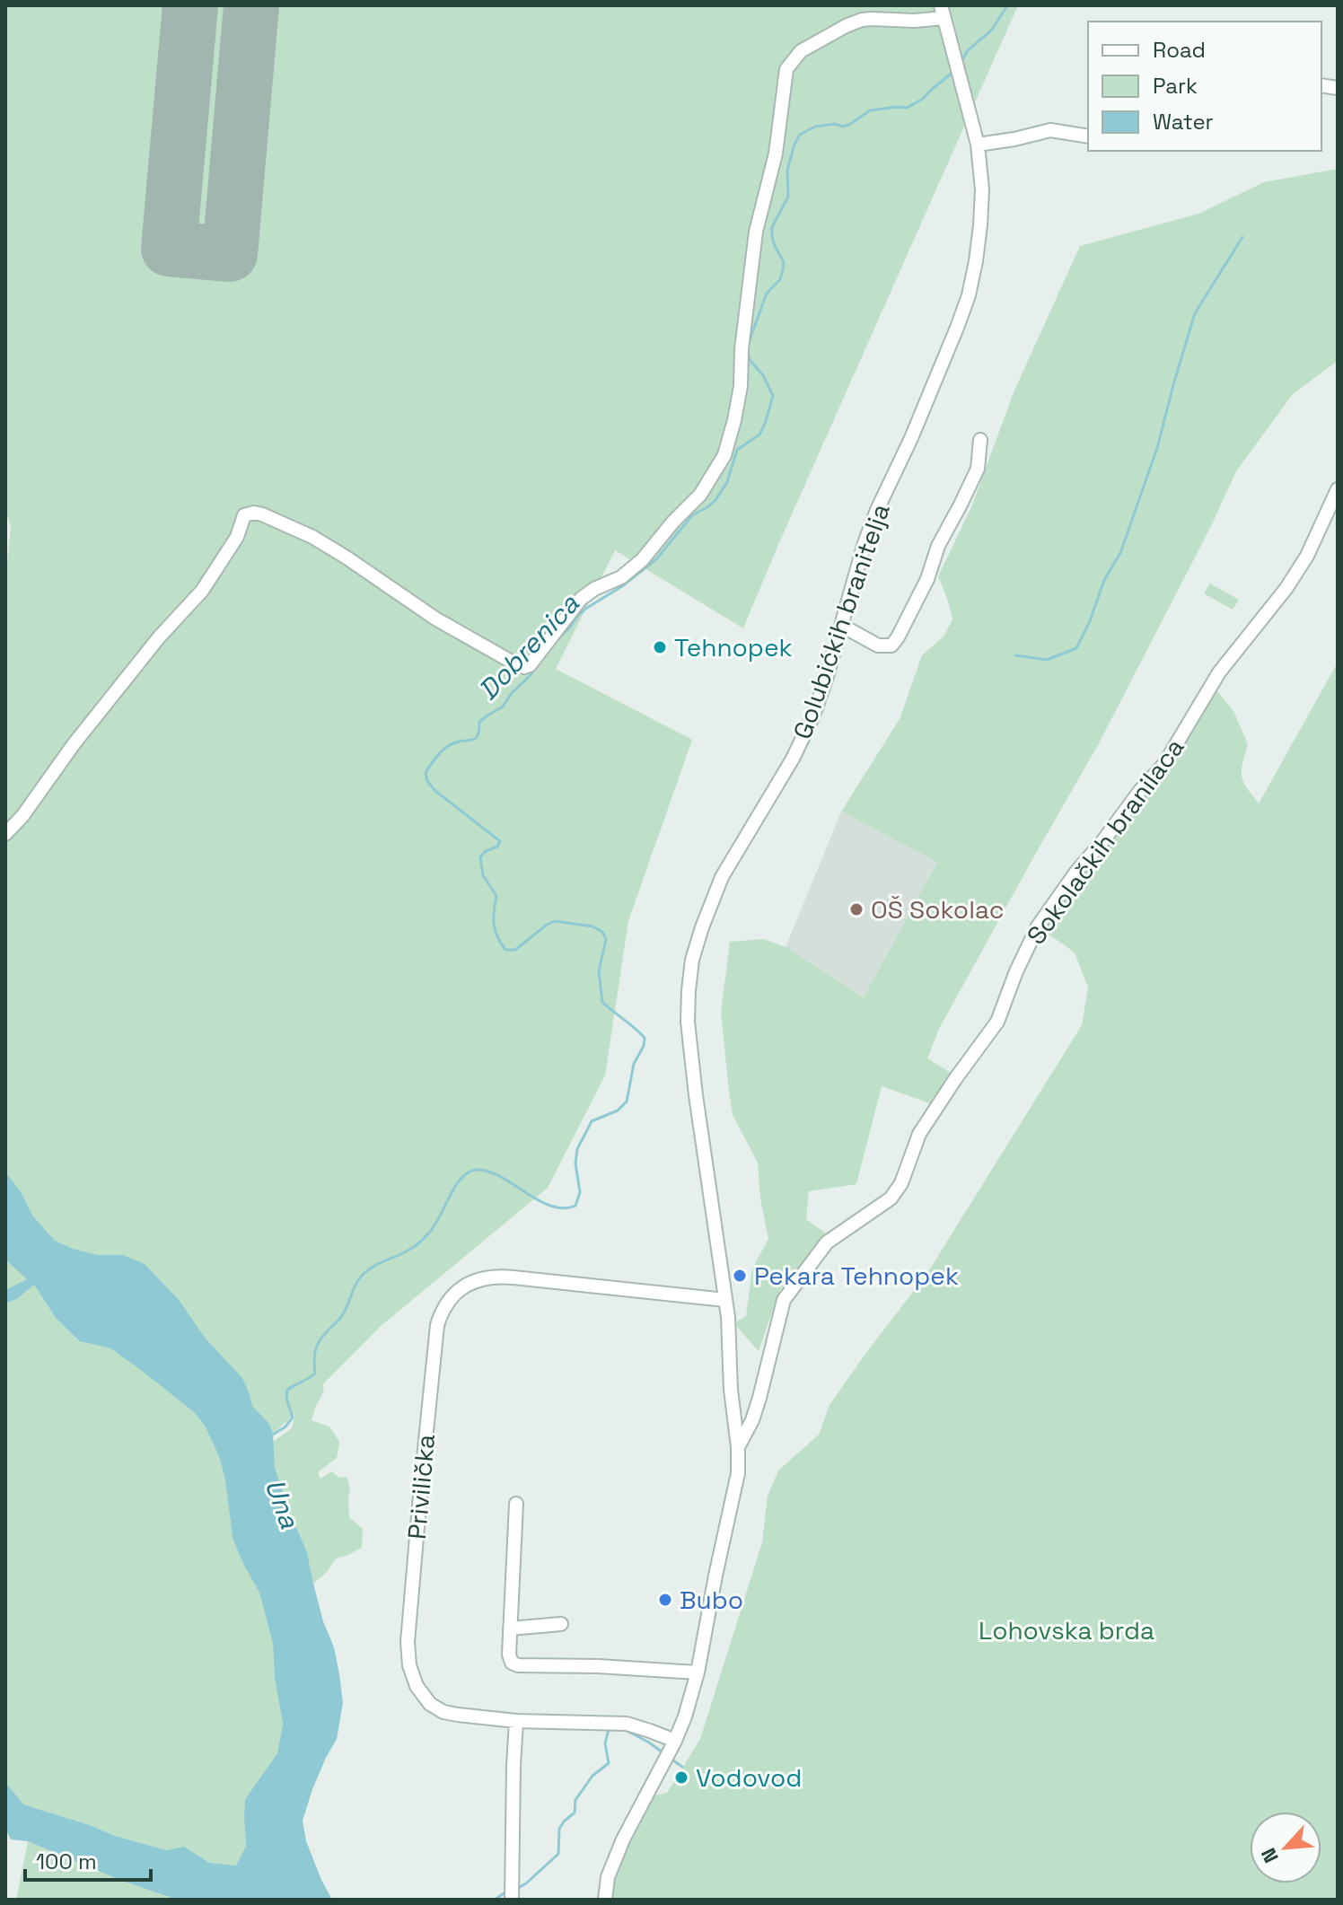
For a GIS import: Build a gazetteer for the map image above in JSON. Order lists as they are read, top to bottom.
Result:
{
  "streets": {
    "street": ["Golubićkih branitelja", "Sokolačkih branilaca", "Privilička"]
  },
  "crossings": [
    ["Golubićkih branitelja", "Sokolačkih branilaca"],
    ["Golubićkih branitelja", "Privilička"]
  ],
  "water": ["Dobrenica", "Una"],
  "parks": ["Lohovska brda"],
  "places": [
    "Tehnopek",
    "OŠ Sokolac",
    "Pekara Tehnopek",
    "Bubo",
    "Vodovod"
  ],
  "legend": ["Road", "Park", "Water"],
  "scale_bar": "100 m",
  "north": "bottom left"
}
